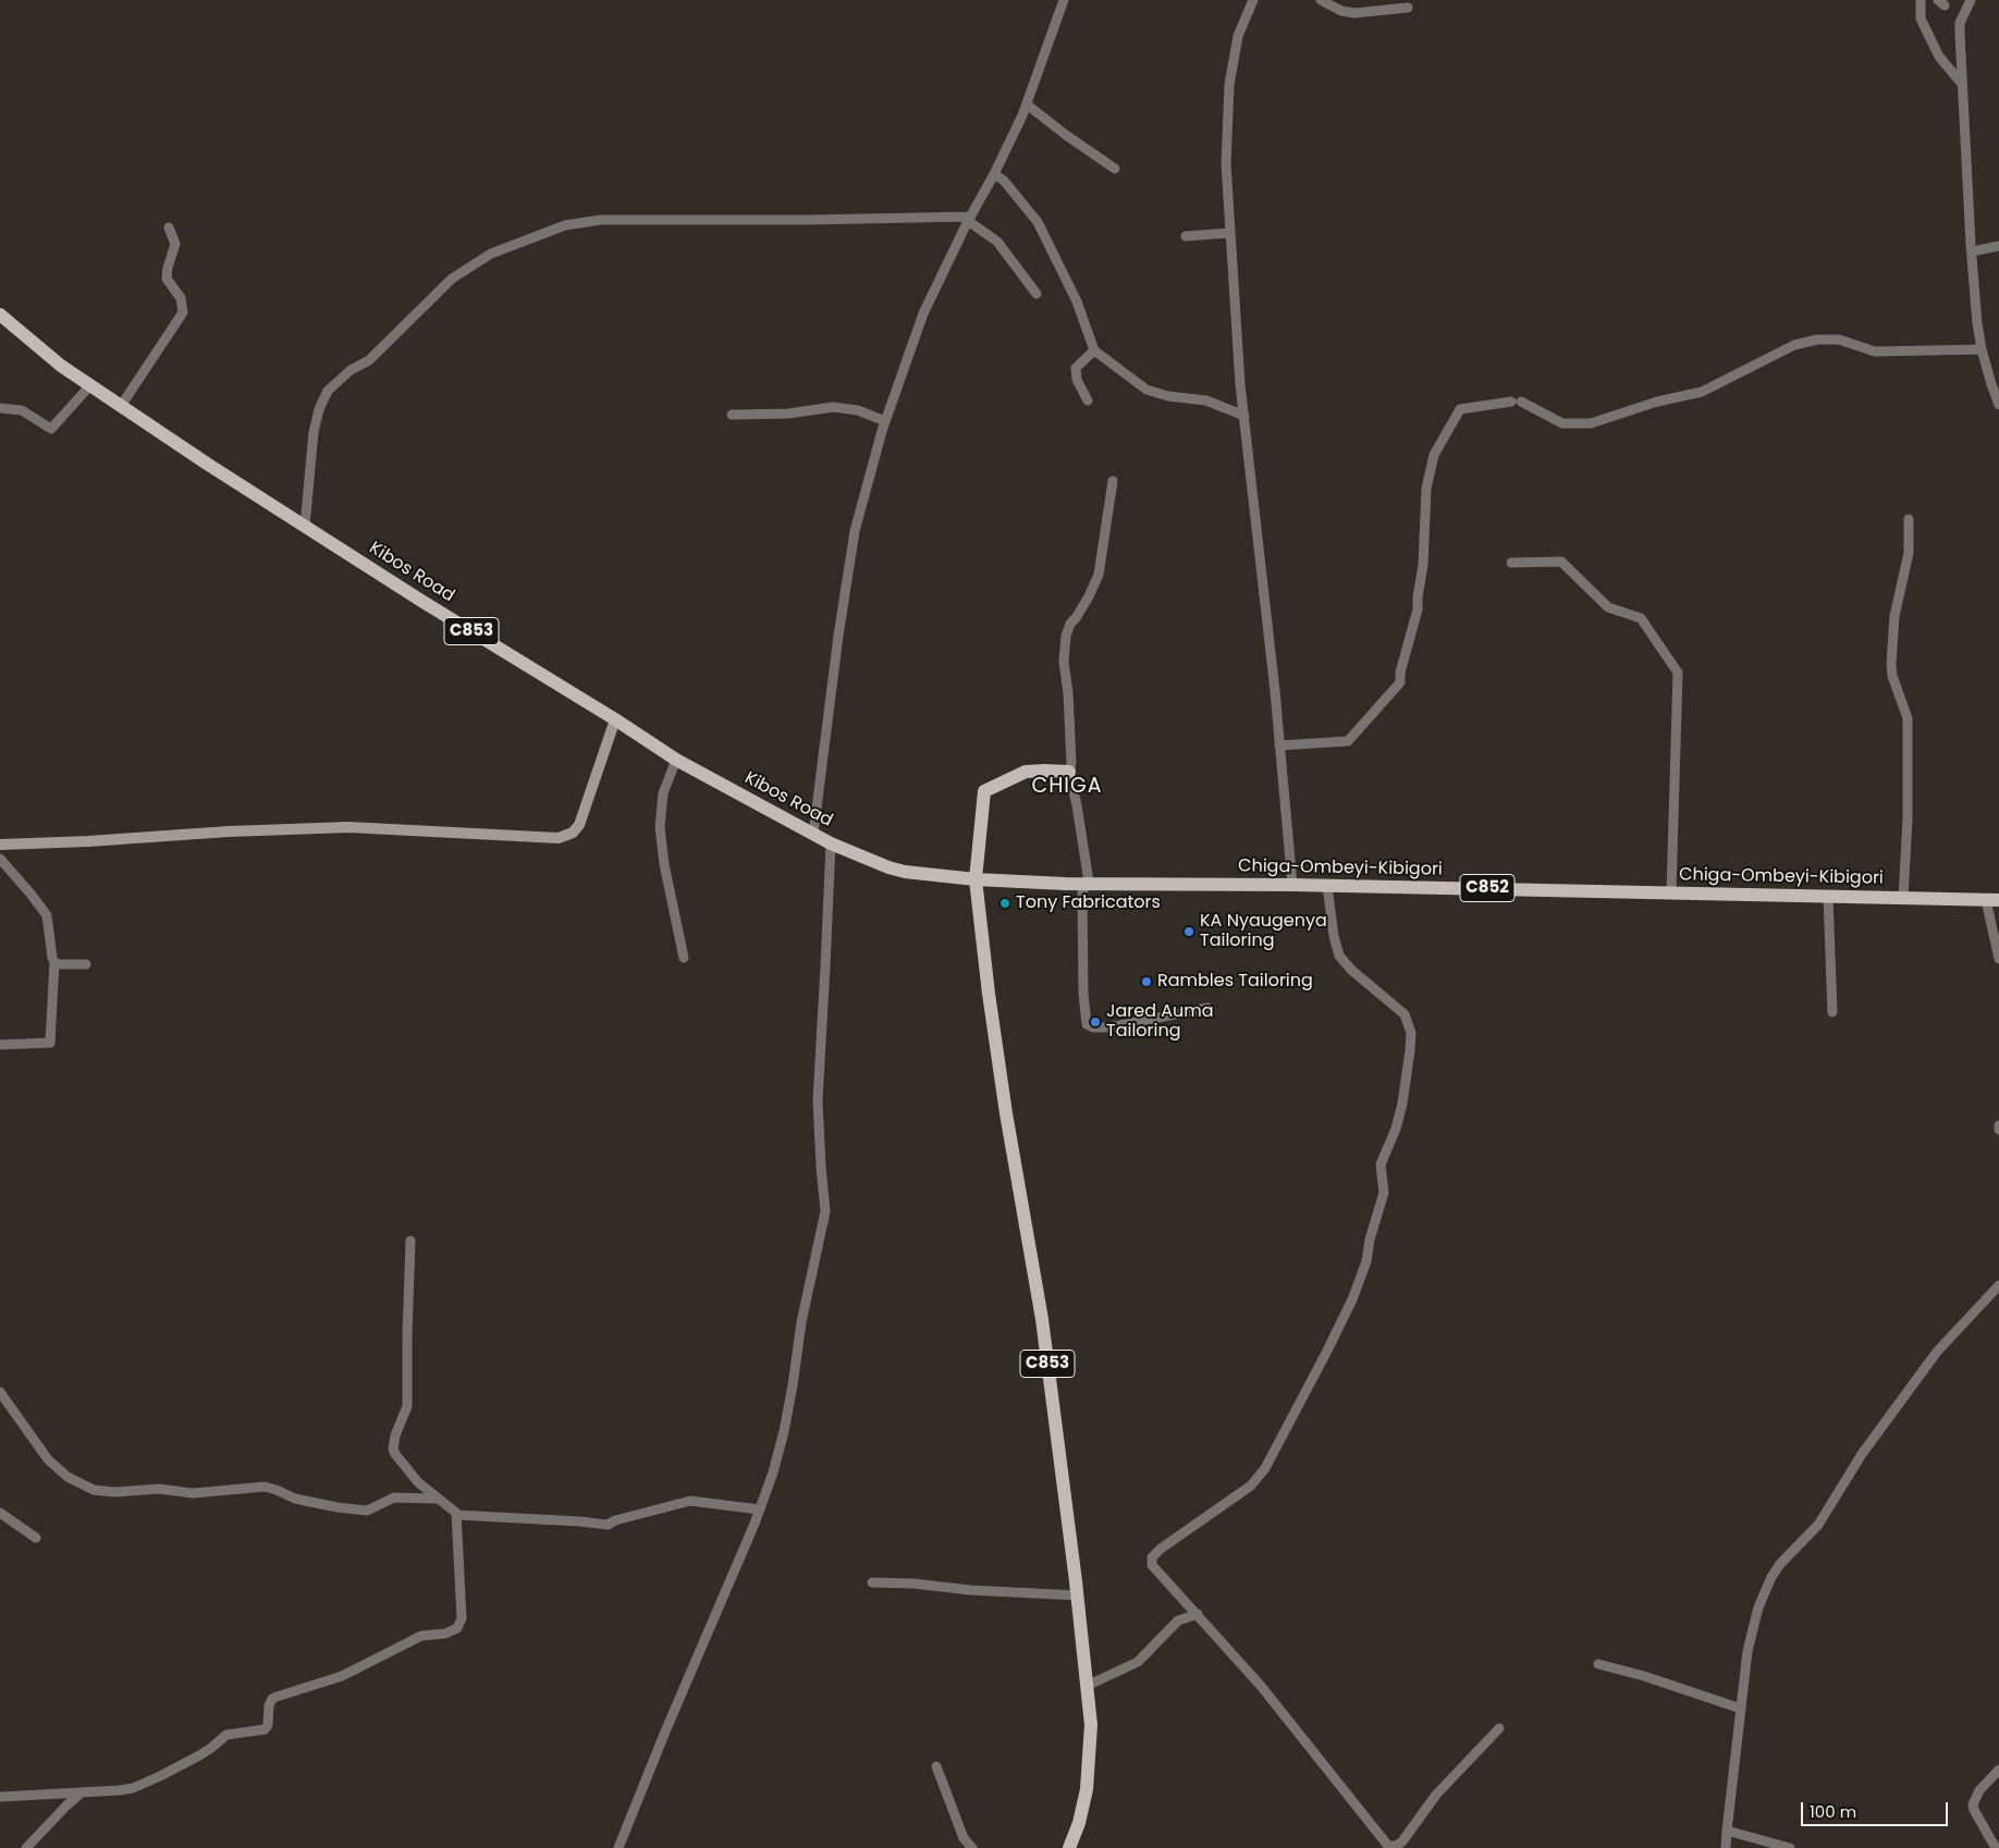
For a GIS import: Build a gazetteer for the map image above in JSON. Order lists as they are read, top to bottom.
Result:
{
  "streets": {
    "main road": [
      "Kibos Road",
      "C853",
      "Chiga-Ombeyi-Kibigori",
      "C852"
    ]
  },
  "crossings": [
    ["Kibos Road", "C853"],
    ["Kibos Road", "Chiga-Ombeyi-Kibigori"],
    ["C853", "Chiga-Ombeyi-Kibigori"]
  ],
  "districts": ["CHIGA"],
  "places": [
    "Tony Fabricators",
    "KA Nyaugenya Tailoring",
    "Rambles Tailoring",
    "Jared Auma Tailoring"
  ],
  "scale_bar": "100 m"
}
